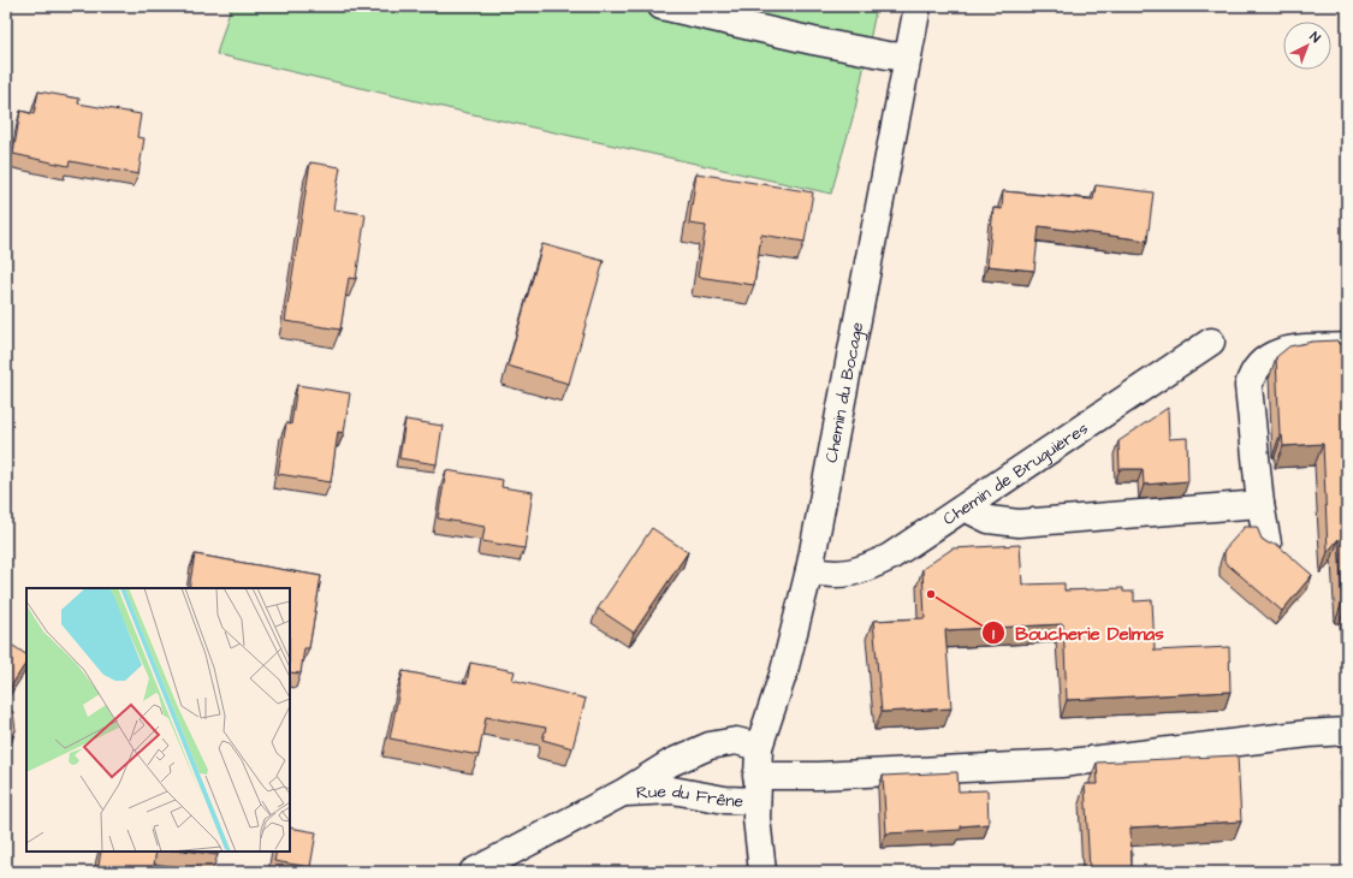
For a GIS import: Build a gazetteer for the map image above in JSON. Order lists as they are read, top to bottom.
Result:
{
  "streets": {
    "street": ["Chemin du Bocage", "Chemin de Bruguières", "Rue du Frêne"]
  },
  "crossings": [
    ["Chemin du Bocage", "Chemin de Bruguières"],
    ["Chemin du Bocage", "Rue du Frêne"]
  ],
  "places": ["Boucherie Delmas"],
  "north": "top right"
}
